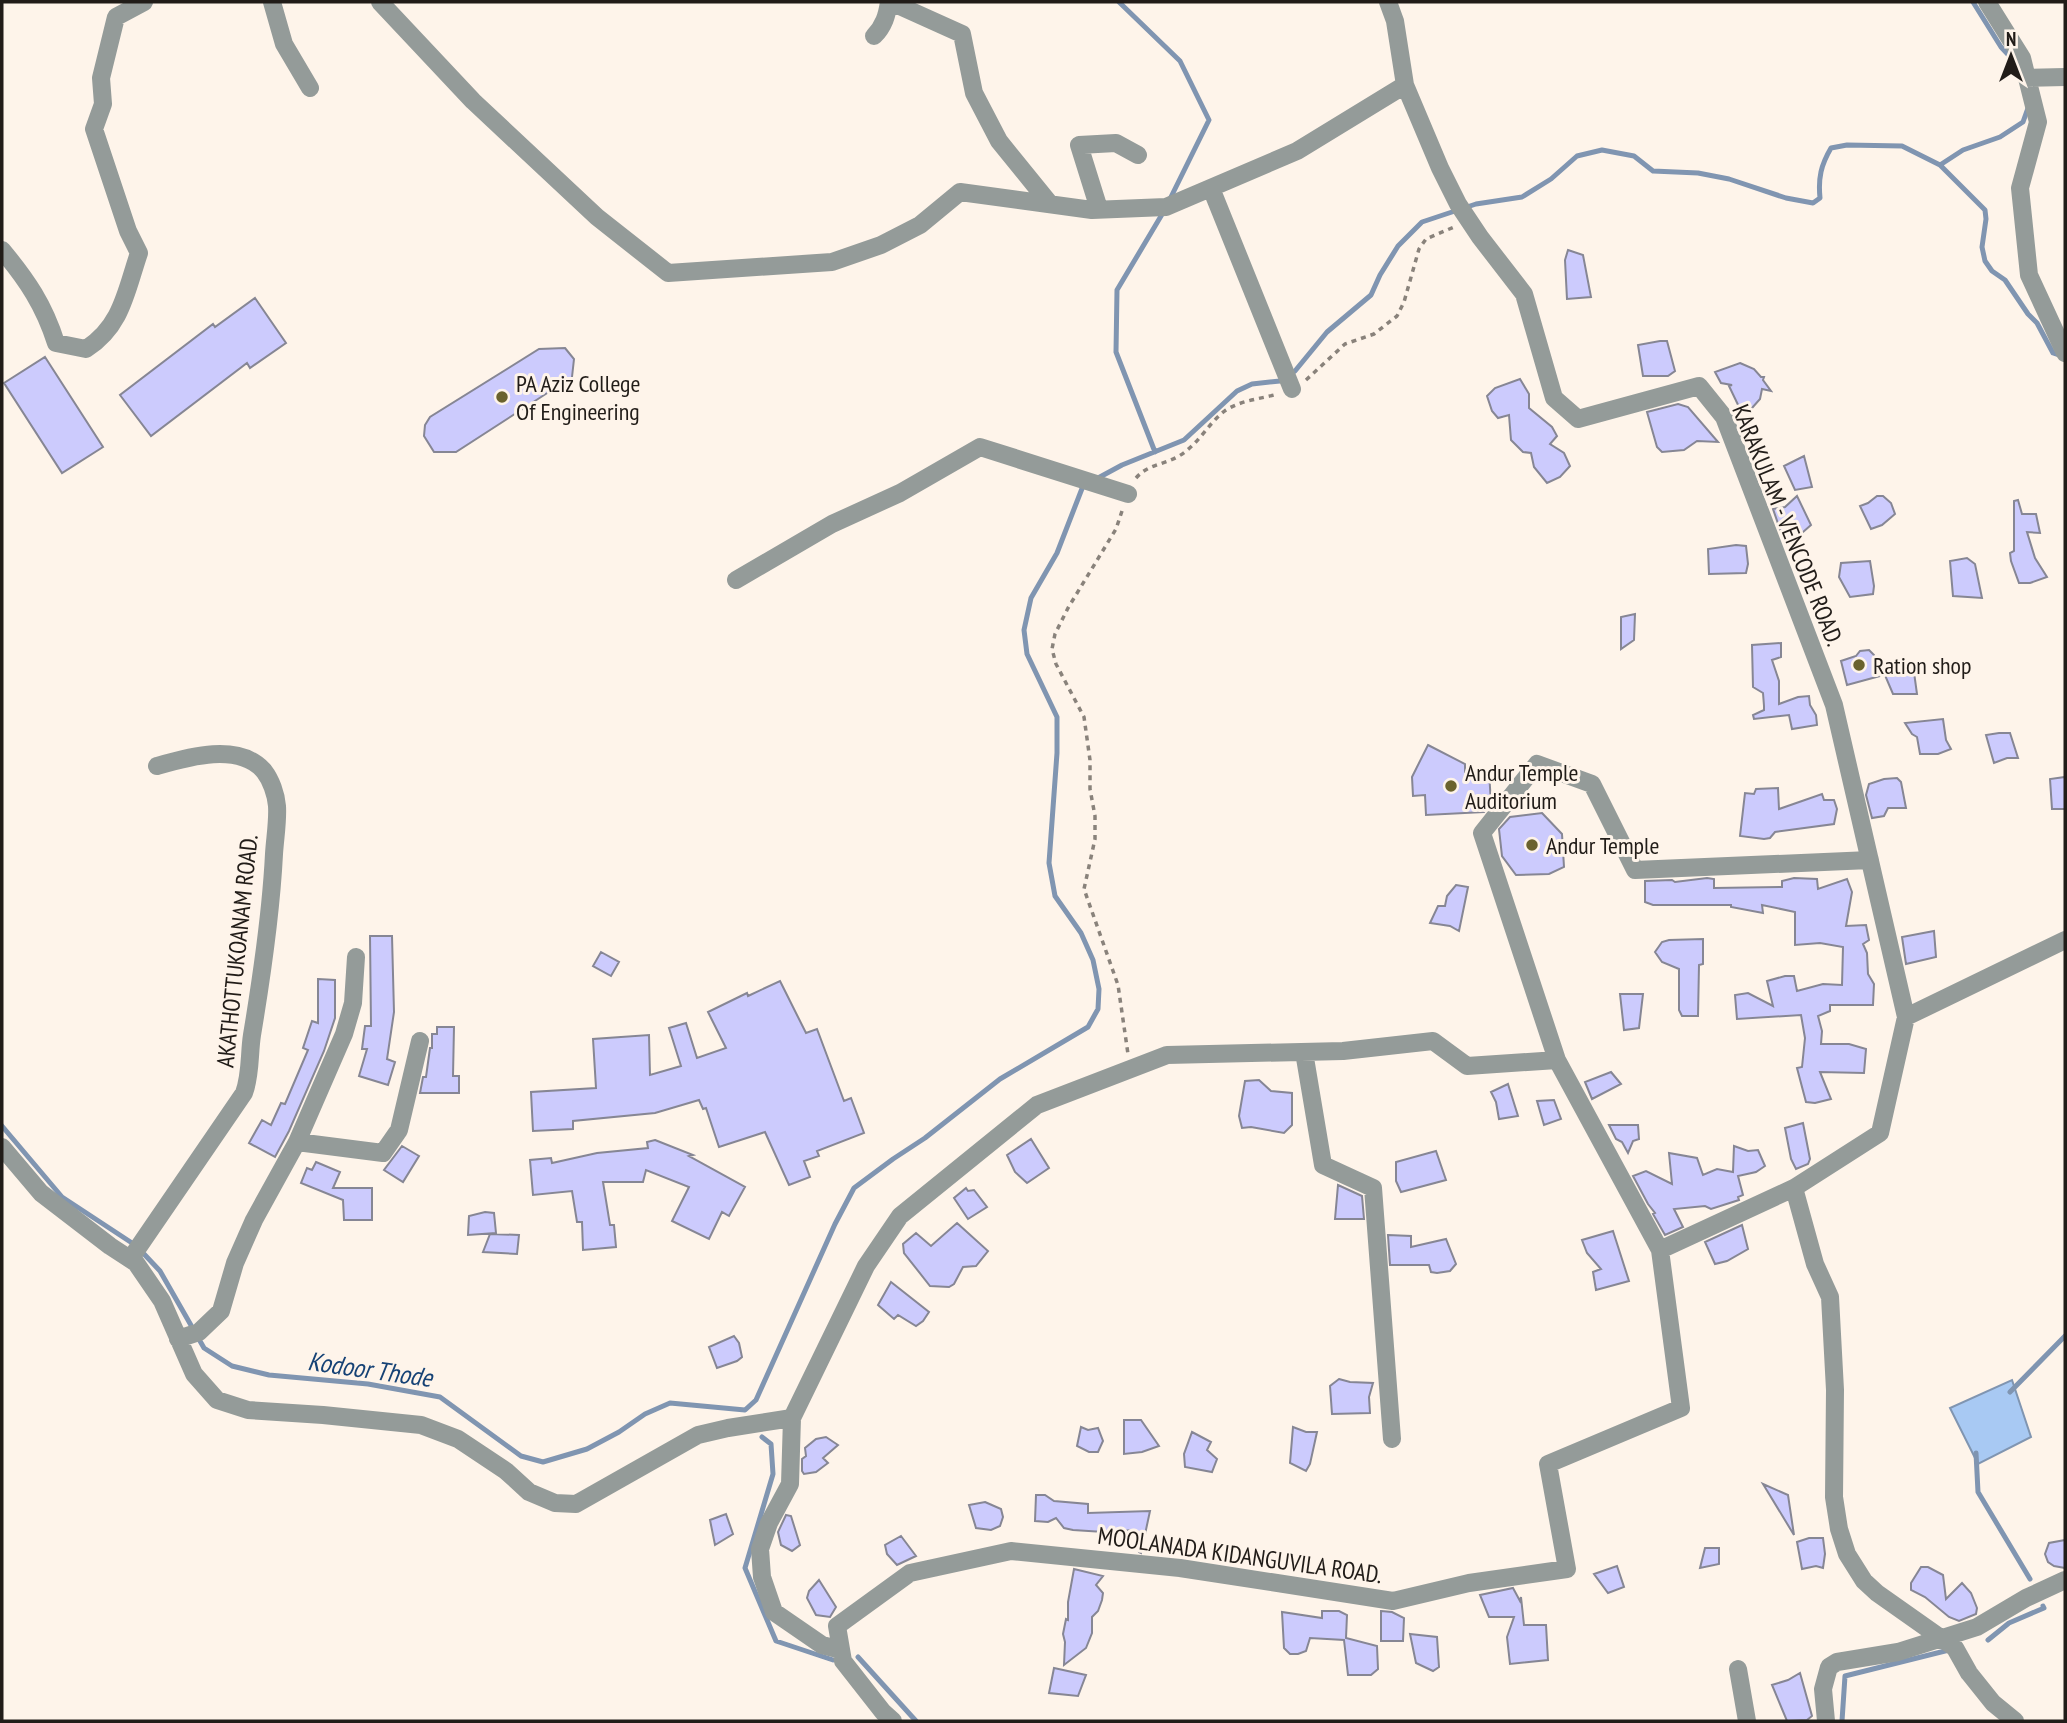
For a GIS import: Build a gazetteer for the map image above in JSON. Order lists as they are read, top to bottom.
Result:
{
  "streets": {
    "street": ["KARAKULAM - VENCODE ROAD.", "AKATHOTTUKOANAM ROAD.", "MOOLANADA KIDANGUVILA ROAD."]
  },
  "water": ["Kodoor Thode"],
  "places": [
    "PA Aziz College Of Engineering",
    "Ration shop",
    "Andur Temple Auditorium",
    "Andur Temple"
  ],
  "north": "top"
}
